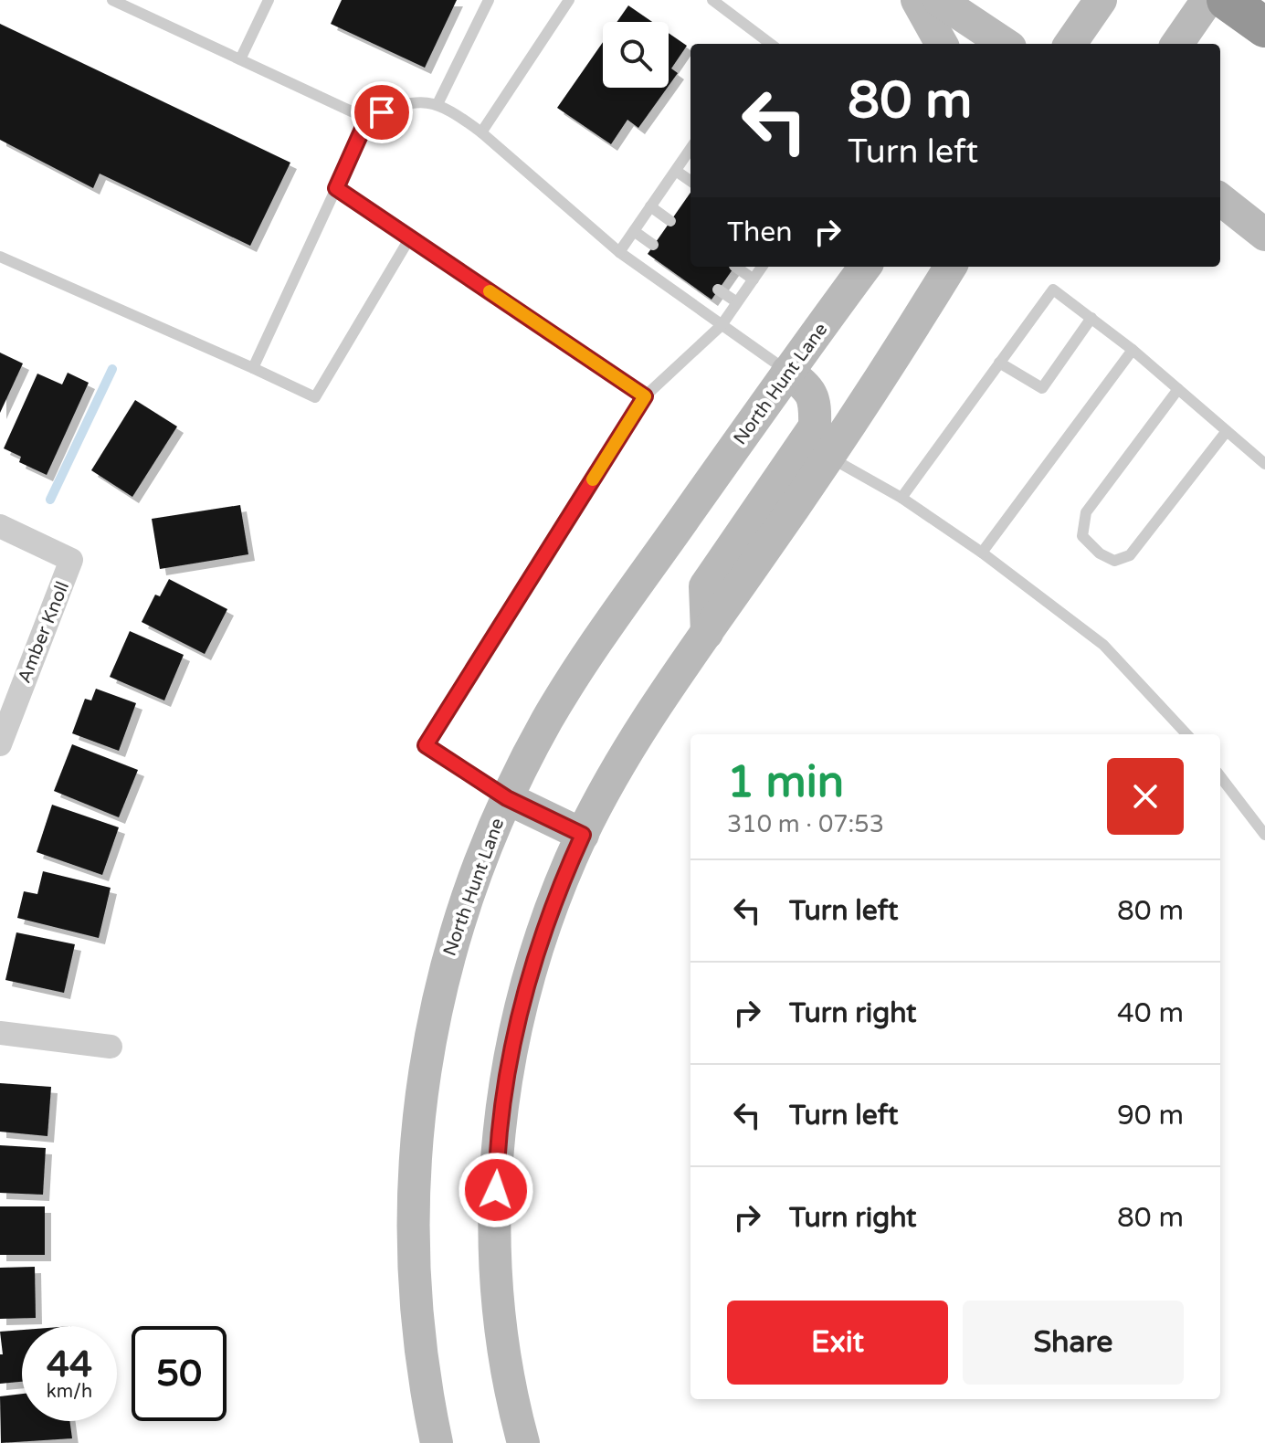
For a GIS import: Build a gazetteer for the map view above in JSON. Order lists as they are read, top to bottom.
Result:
{
  "streets": {
    "main road": ["North Hunt Lane"],
    "street": ["Amber Knoll"]
  },
  "page": {
    "turn": ["80 m", "Turn left"],
    "then": "Then",
    "heading": ["1 min", "310 m · 07:53"],
    "list": [
      {
        "name": "Turn left",
        "value": "80 m"
      },
      {
        "name": "Turn right",
        "value": "40 m"
      },
      {
        "name": "Turn left",
        "value": "90 m"
      },
      {
        "name": "Turn right",
        "value": "80 m"
      }
    ],
    "buttons": ["Exit", "Share"],
    "speed": "44 km/h",
    "limit": "50"
  }
}
